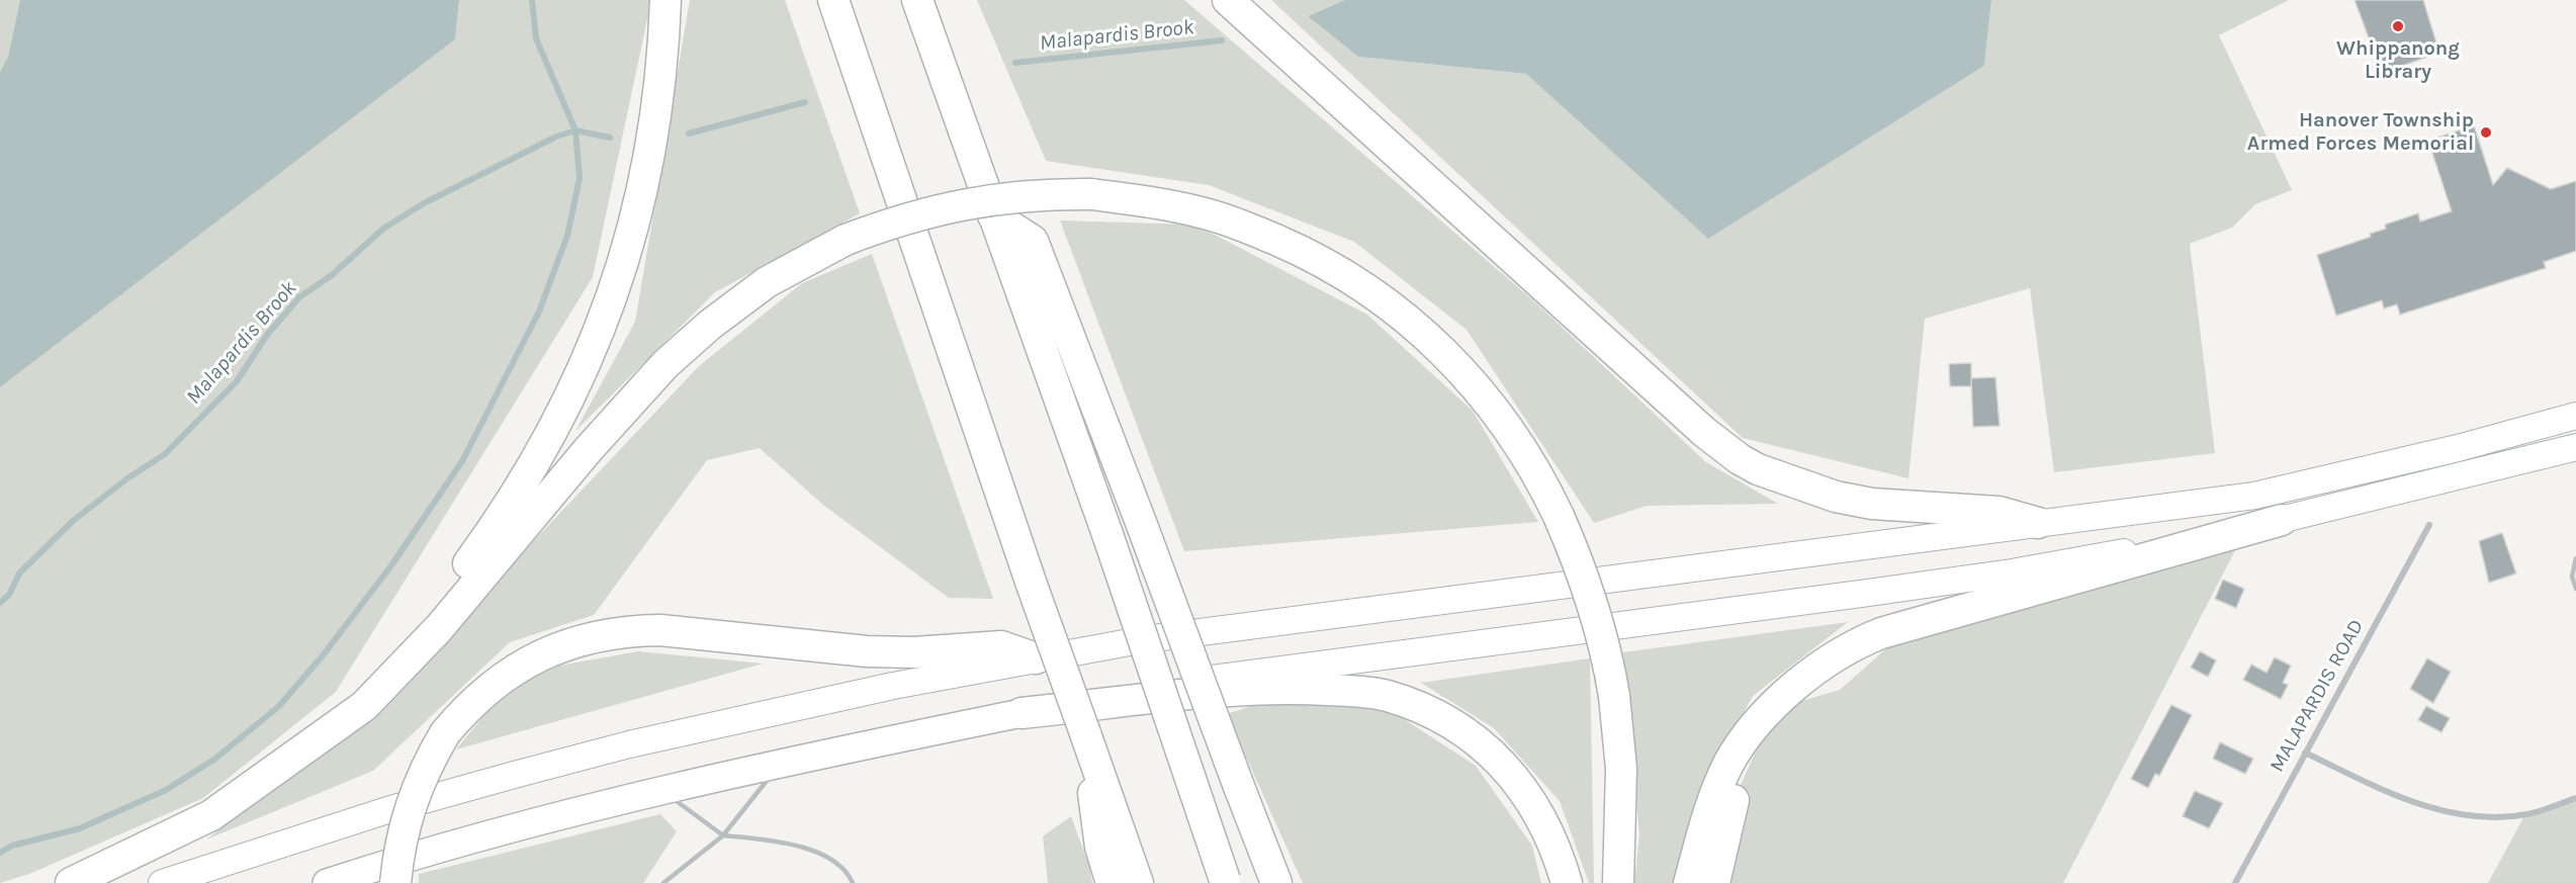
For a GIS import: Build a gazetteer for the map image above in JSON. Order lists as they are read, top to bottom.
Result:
{
  "streets": {
    "street": ["MALAPARDIS ROAD"]
  },
  "water": ["Malapardis Brook"],
  "places": ["Whippanong Library", "Hanover Township Armed Forces Memorial"]
}
